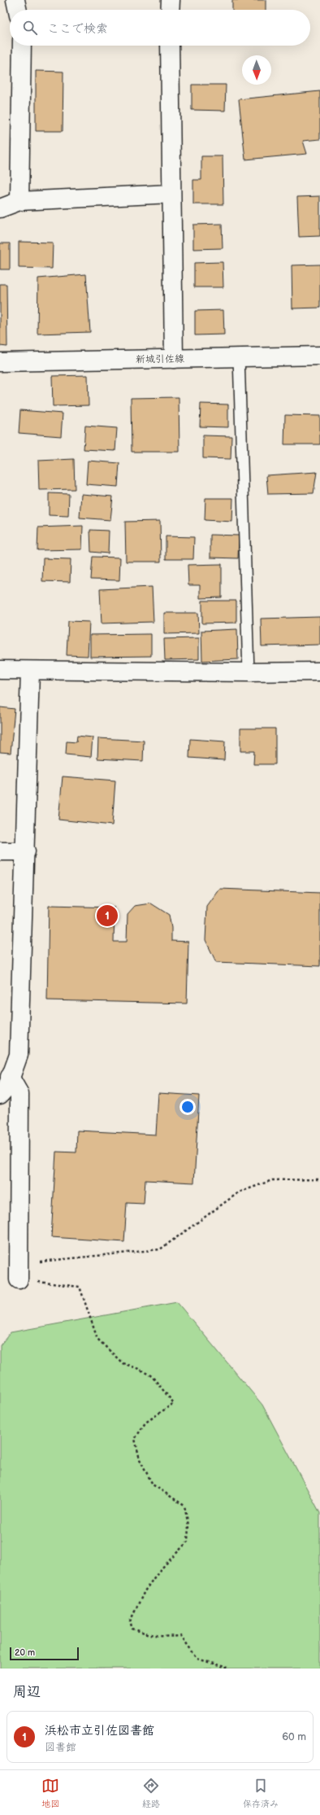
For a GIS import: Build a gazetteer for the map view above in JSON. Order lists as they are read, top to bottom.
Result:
{
  "streets": {
    "street": ["新城引佐線"]
  },
  "scale_bar": "20 m",
  "north": "bottom",
  "page": {
    "search": "ここで検索",
    "pins": "1",
    "scale": "20 m",
    "heading": "周辺",
    "list": [
      {
        "mark": "1",
        "name": "浜松市立引佐図書館",
        "note": "図書館",
        "value": "60 m"
      }
    ],
    "nav": ["地図", "経路", "保存済み"]
  }
}
